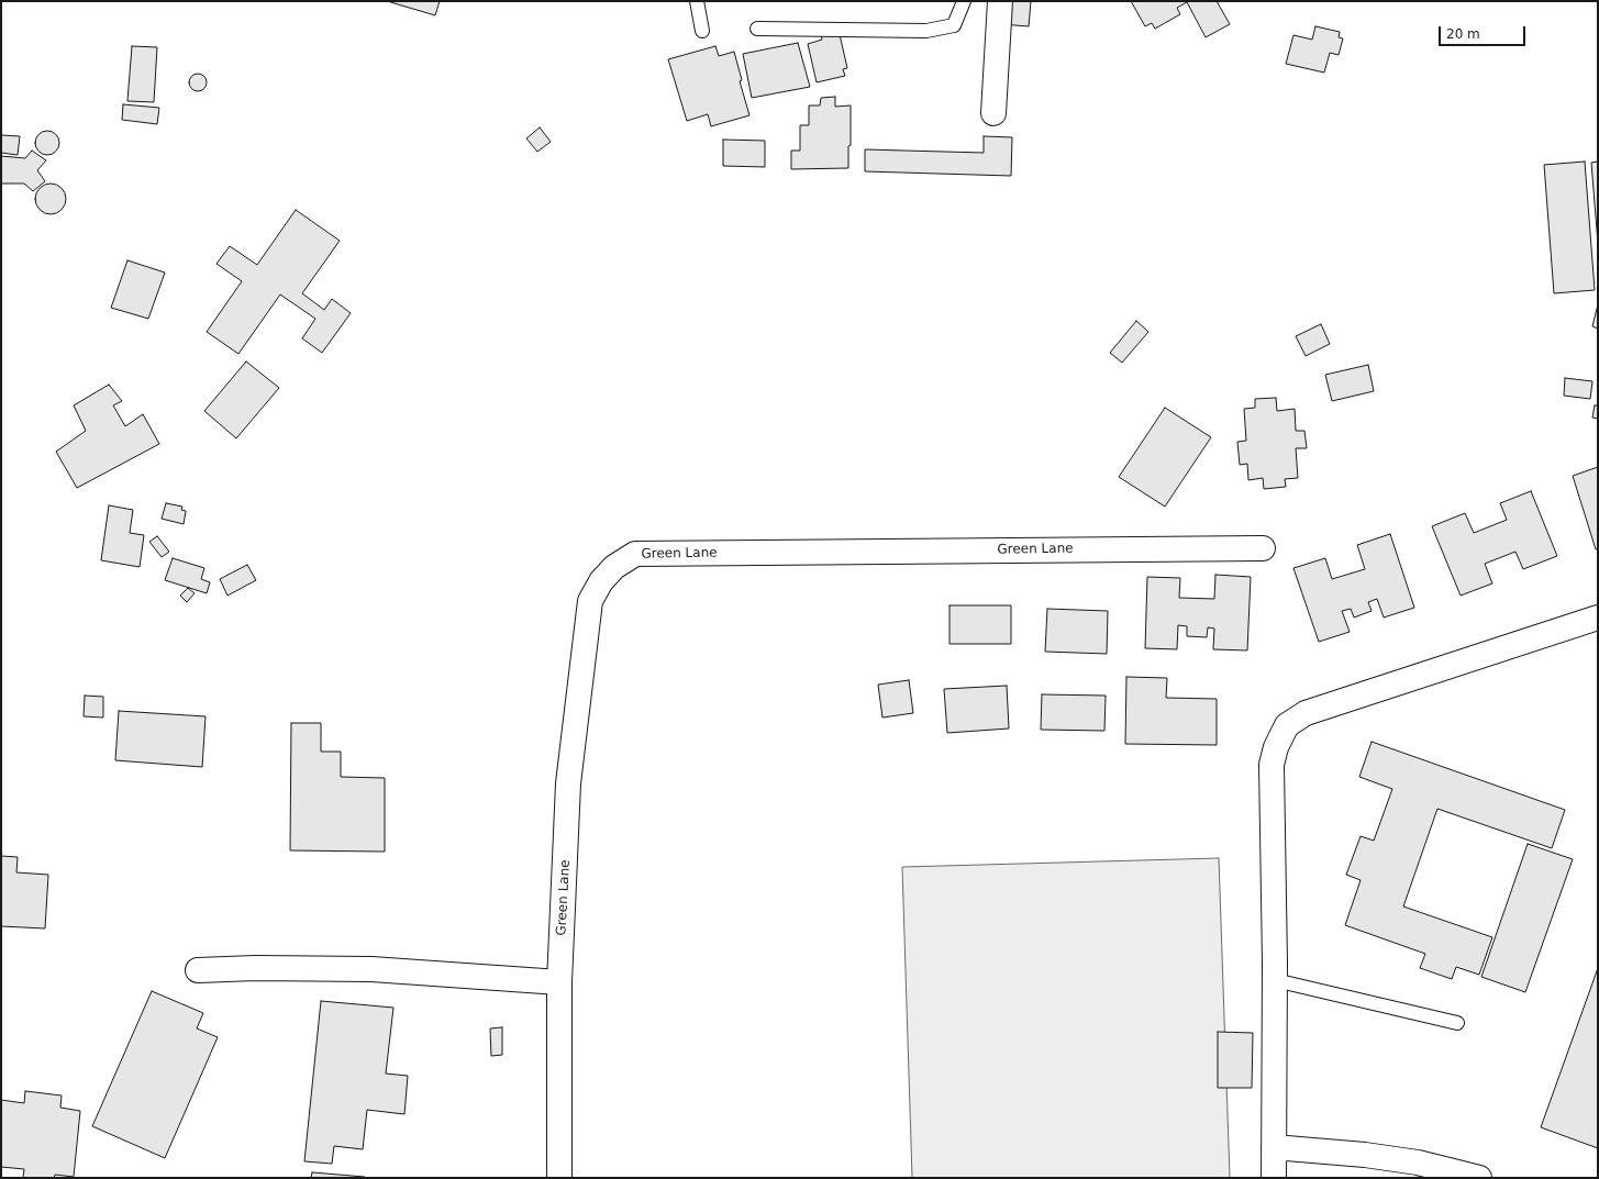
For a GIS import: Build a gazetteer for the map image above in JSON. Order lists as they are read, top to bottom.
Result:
{
  "streets": {
    "street": ["Green Lane"]
  },
  "scale_bar": "20 m"
}
